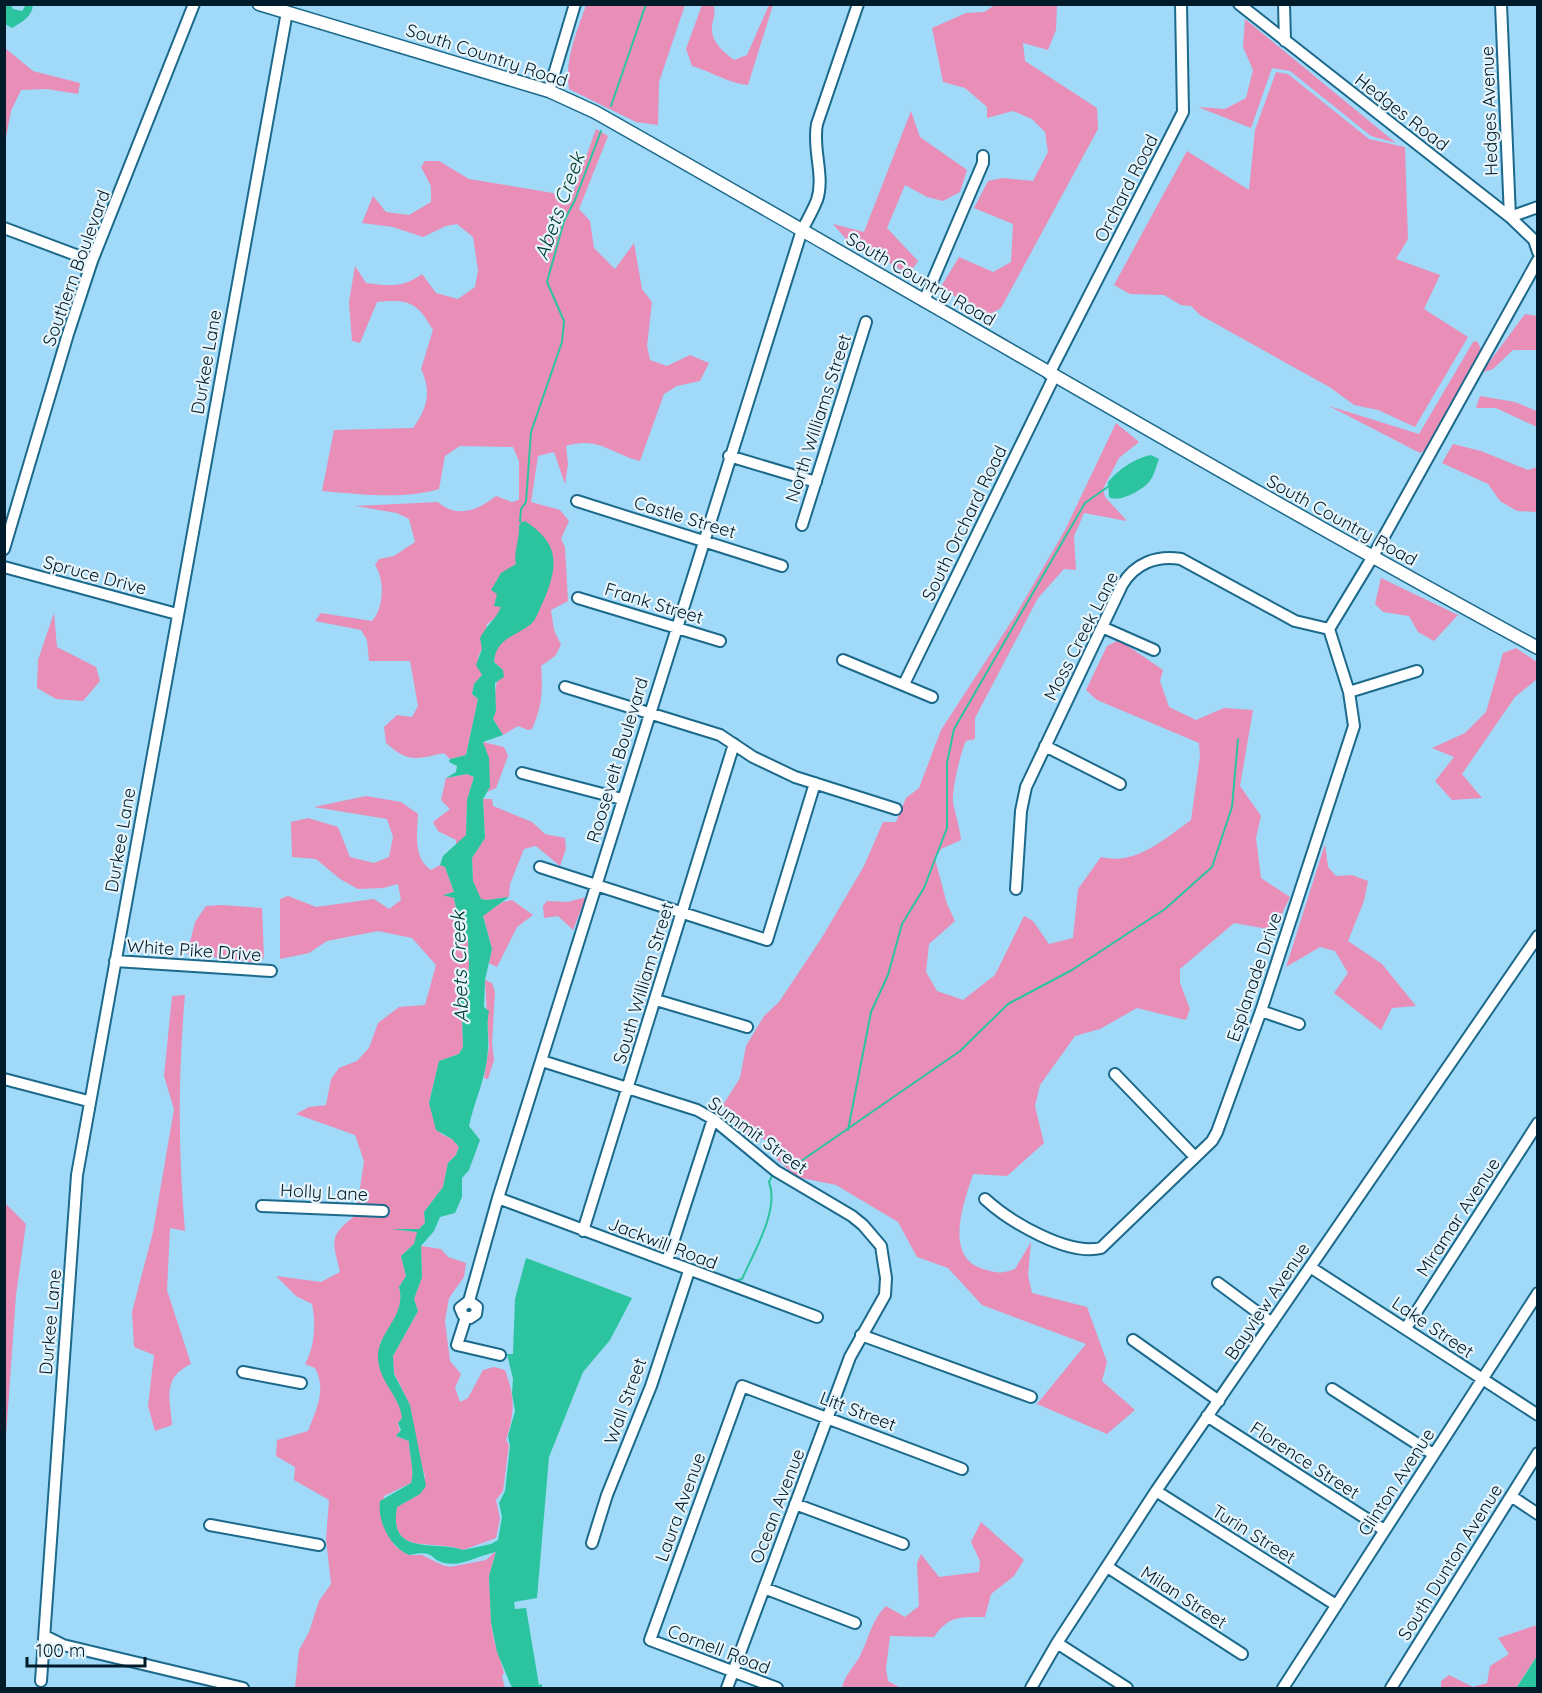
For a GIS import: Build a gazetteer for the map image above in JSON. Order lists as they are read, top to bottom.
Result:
{
  "streets": {
    "main road": ["South Country Road"],
    "street": [
      "Hedges Avenue",
      "Hedges Road",
      "Orchard Road",
      "Southern Boulevard",
      "Durkee Lane",
      "North Williams Street",
      "Castle Street",
      "South Orchard Road",
      "Spruce Drive",
      "Frank Street",
      "Moss Creek Lane",
      "Roosevelt Boulevard",
      "White Pike Drive",
      "Esplanade Drive",
      "South William Street",
      "Summit Street",
      "Holly Lane",
      "Miramar Avenue",
      "Jackwill Road",
      "Bayview Avenue",
      "Lake Street",
      "Wall Street",
      "Litt Street",
      "Florence Street",
      "Clinton Avenue",
      "Ocean Avenue",
      "Laura Avenue",
      "Turin Street",
      "South Dunton Avenue",
      "Milan Street",
      "Cornell Road"
    ]
  },
  "crossings": [
    ["South Country Road", "Orchard Road"],
    ["South Country Road", "Durkee Lane"],
    ["South Country Road", "South Orchard Road"],
    ["South Country Road", "Roosevelt Boulevard"],
    ["Hedges Avenue", "Hedges Road"],
    ["Orchard Road", "South Orchard Road"],
    ["Durkee Lane", "Spruce Drive"],
    ["Durkee Lane", "White Pike Drive"],
    ["Castle Street", "Roosevelt Boulevard"],
    ["Frank Street", "Roosevelt Boulevard"],
    ["Moss Creek Lane", "Esplanade Drive"],
    ["Roosevelt Boulevard", "Summit Street"],
    ["Roosevelt Boulevard", "Jackwill Road"],
    ["South William Street", "Summit Street"],
    ["South William Street", "Jackwill Road"],
    ["Summit Street", "Ocean Avenue"],
    ["Miramar Avenue", "Lake Street"],
    ["Jackwill Road", "Wall Street"],
    ["Bayview Avenue", "Lake Street"],
    ["Bayview Avenue", "Florence Street"],
    ["Bayview Avenue", "Turin Street"],
    ["Bayview Avenue", "Milan Street"],
    ["Lake Street", "Clinton Avenue"],
    ["Litt Street", "Ocean Avenue"],
    ["Litt Street", "Laura Avenue"],
    ["Florence Street", "Clinton Avenue"],
    ["Clinton Avenue", "Turin Street"],
    ["Ocean Avenue", "Cornell Road"],
    ["Laura Avenue", "Cornell Road"]
  ],
  "water": ["Abets Creek"],
  "scale_bar": "100 m"
}
